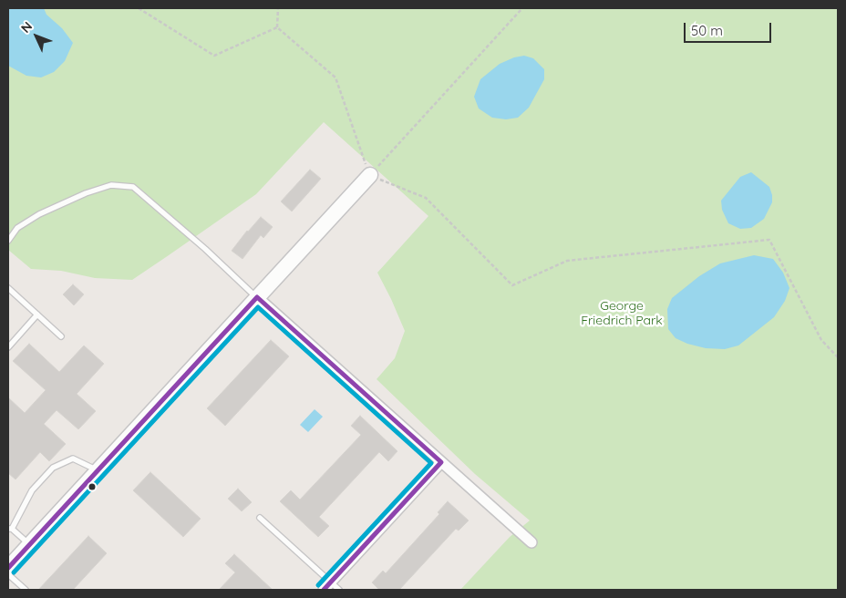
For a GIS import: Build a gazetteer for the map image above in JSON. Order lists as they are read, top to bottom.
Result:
{
  "parks": ["George Friedrich Park"],
  "scale_bar": "50 m",
  "north": "top left"
}
